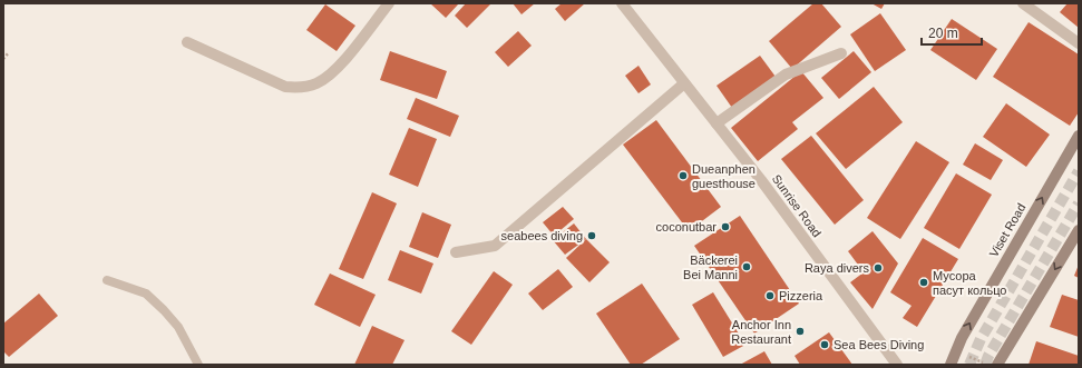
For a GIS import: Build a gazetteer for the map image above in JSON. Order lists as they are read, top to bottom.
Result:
{
  "streets": {
    "main road": ["Viset Road"],
    "street": ["Sunrise Road"]
  },
  "places": [
    "Dueanphen guesthouse",
    "coconutbar",
    "seabees diving",
    "Bäckerei Bei Manni",
    "Raya divers",
    "Мусора пасут кольцо",
    "Pizzeria",
    "Anchor Inn Restaurant",
    "Sea Bees Diving"
  ],
  "scale_bar": "20 m"
}
